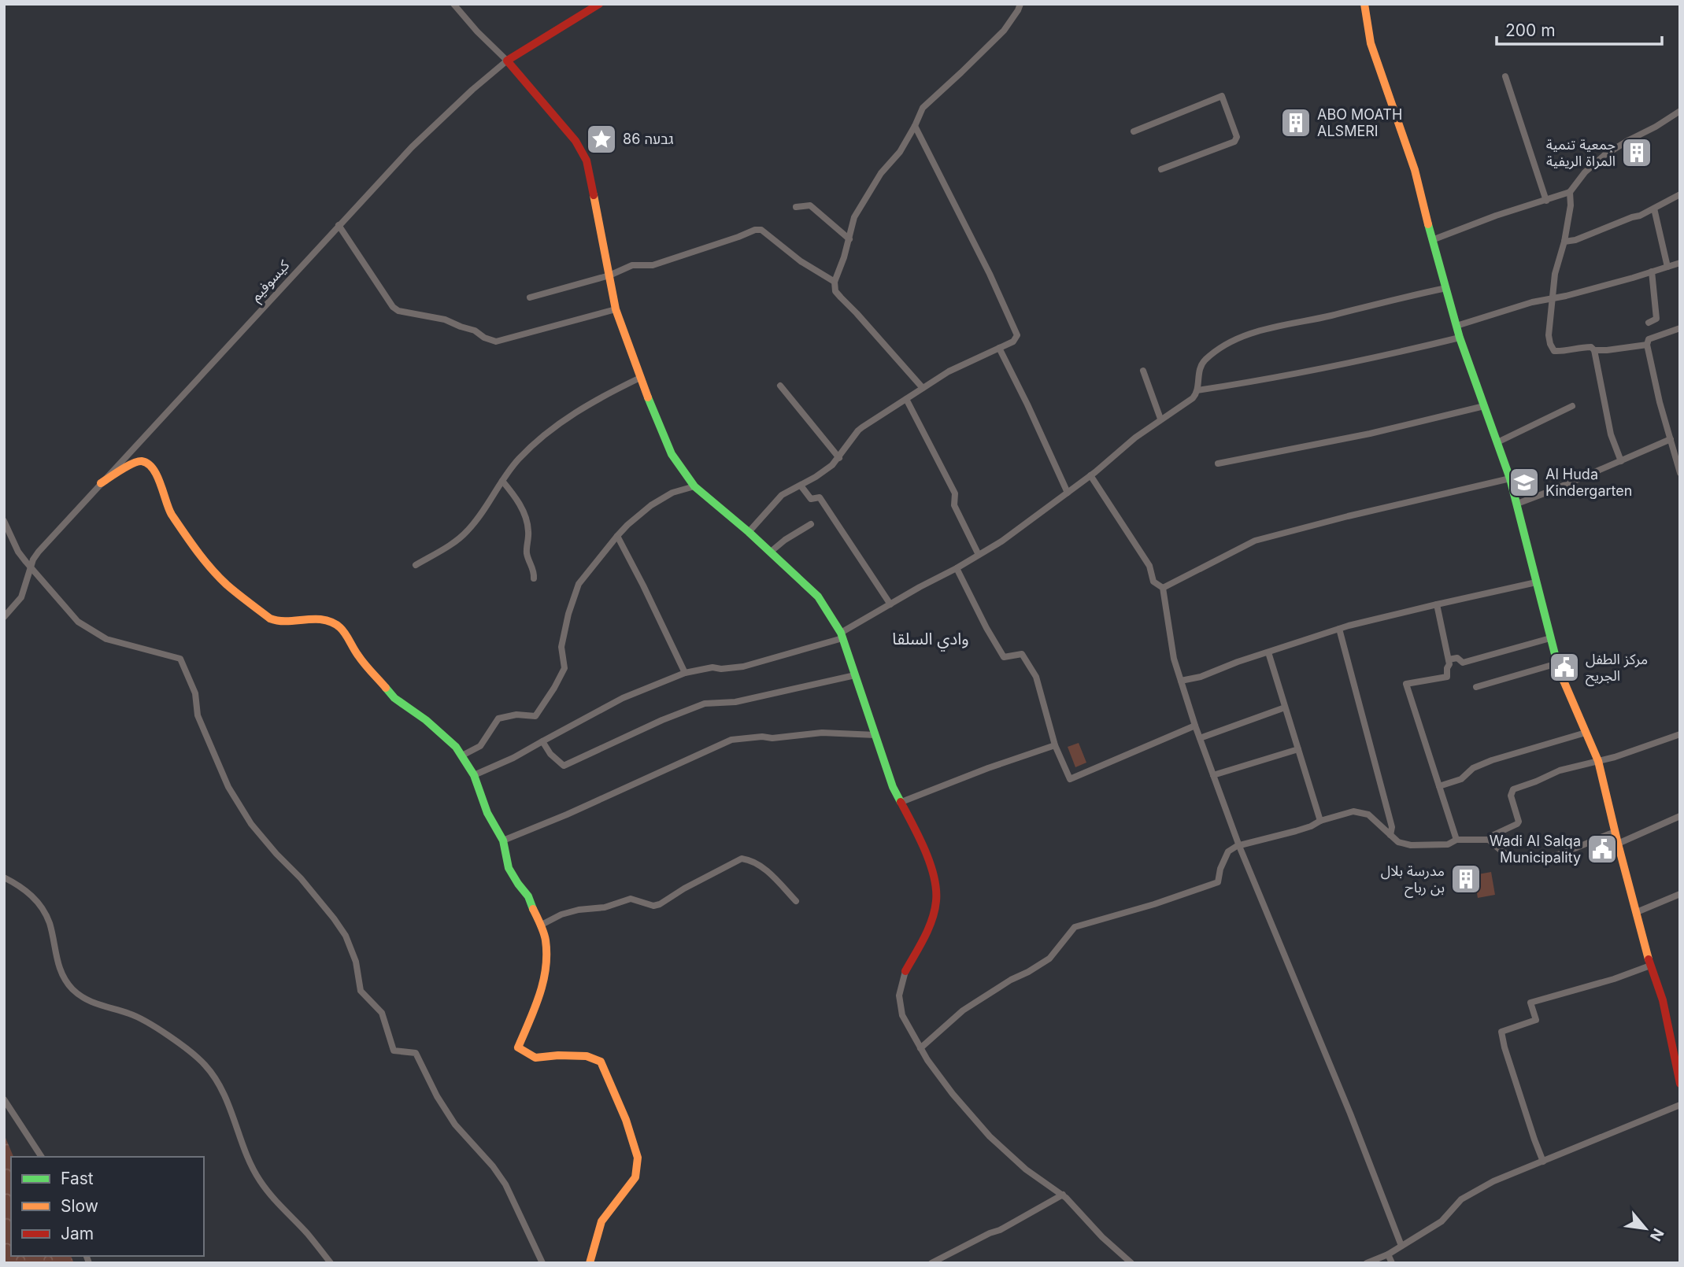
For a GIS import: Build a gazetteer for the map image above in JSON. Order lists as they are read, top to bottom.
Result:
{
  "streets": {
    "street": ["كيسوفيم"]
  },
  "districts": ["وادي السلقا"],
  "places": {
    "building": ["ABO MOATH ALSMERI", "جمعية تنمية المراة الريفية", "مدرسة بلال بن رباح"],
    "place": ["גבעה 86"],
    "school or university": ["Al Huda Kindergarten"],
    "public building": ["مركز الطفل الجريح", "Wadi Al Salqa Municipality"]
  },
  "legend": ["Fast", "Slow", "Jam"],
  "scale_bar": "200 m",
  "north": "bottom right"
}
